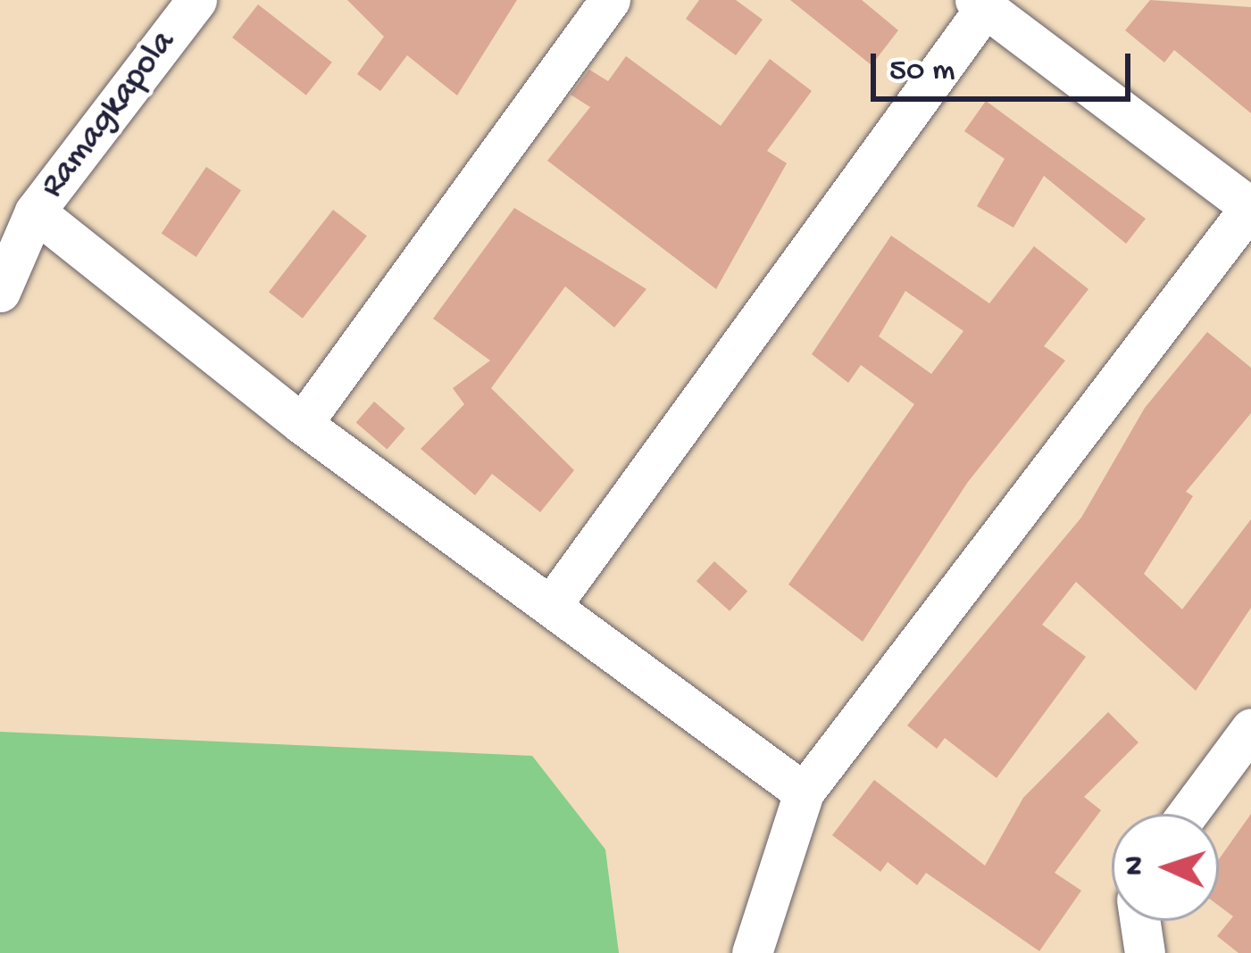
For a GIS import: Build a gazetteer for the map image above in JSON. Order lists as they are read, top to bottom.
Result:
{
  "streets": {
    "street": ["Ramagkapola"]
  },
  "scale_bar": "50 m",
  "north": "left"
}
